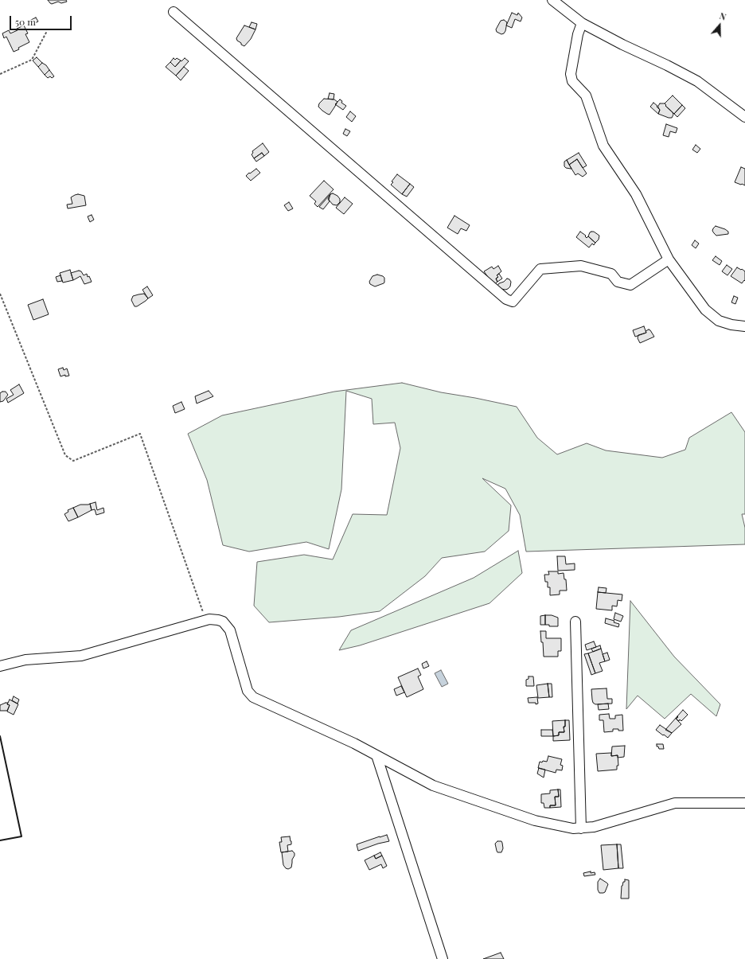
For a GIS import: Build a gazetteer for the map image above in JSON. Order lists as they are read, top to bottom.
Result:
{
  "scale_bar": "50 m",
  "north": "top"
}
